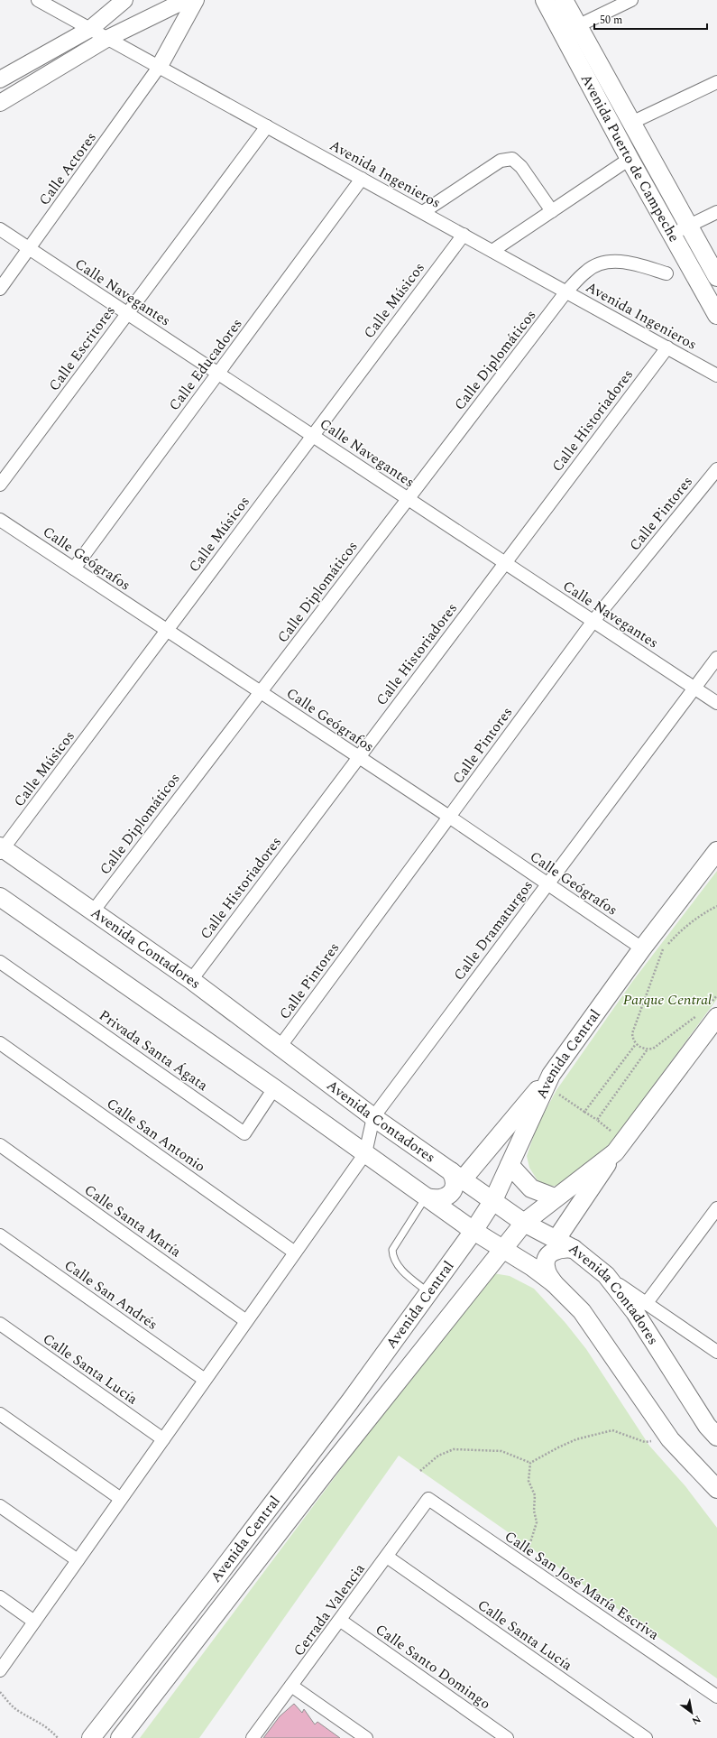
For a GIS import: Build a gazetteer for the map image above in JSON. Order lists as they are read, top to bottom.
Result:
{
  "streets": {
    "main road": ["Avenida Puerto de Campeche", "Avenida Contadores", "Avenida Central"],
    "street": [
      "Calle Actores",
      "Avenida Ingenieros",
      "Calle Navegantes",
      "Calle Músicos",
      "Calle Escritores",
      "Calle Diplomáticos",
      "Calle Educadores",
      "Calle Historiadores",
      "Calle Pintores",
      "Calle Geógrafos",
      "Calle Dramaturgos",
      "Privada Santa Ágata",
      "Calle San Antonio",
      "Calle Santa María",
      "Calle San Andrés",
      "Calle Santa Lucía",
      "Calle San José María Escriva",
      "Cerrada Valencia",
      "Calle Santo Domingo"
    ]
  },
  "crossings": [
    ["Calle Actores", "Avenida Ingenieros"],
    ["Calle Actores", "Calle Navegantes"],
    ["Avenida Ingenieros", "Calle Músicos"],
    ["Avenida Ingenieros", "Calle Escritores"],
    ["Avenida Ingenieros", "Calle Diplomáticos"],
    ["Avenida Ingenieros", "Calle Educadores"],
    ["Avenida Ingenieros", "Calle Historiadores"],
    ["Calle Navegantes", "Calle Músicos"],
    ["Calle Navegantes", "Calle Escritores"],
    ["Calle Navegantes", "Calle Diplomáticos"],
    ["Calle Navegantes", "Calle Educadores"],
    ["Calle Navegantes", "Calle Historiadores"],
    ["Calle Navegantes", "Calle Pintores"],
    ["Calle Navegantes", "Calle Dramaturgos"],
    ["Calle Músicos", "Calle Geógrafos"],
    ["Calle Músicos", "Avenida Contadores"],
    ["Calle Diplomáticos", "Calle Geógrafos"],
    ["Calle Diplomáticos", "Avenida Contadores"],
    ["Calle Educadores", "Calle Geógrafos"],
    ["Calle Historiadores", "Calle Geógrafos"],
    ["Calle Historiadores", "Avenida Contadores"],
    ["Calle Pintores", "Calle Geógrafos"],
    ["Calle Pintores", "Avenida Contadores"],
    ["Calle Geógrafos", "Calle Dramaturgos"],
    ["Calle Geógrafos", "Avenida Central"],
    ["Calle Dramaturgos", "Avenida Contadores"],
    ["Avenida Contadores", "Avenida Central"],
    ["Calle Santa Lucía", "Cerrada Valencia"],
    ["Calle San José María Escriva", "Cerrada Valencia"],
    ["Cerrada Valencia", "Calle Santo Domingo"]
  ],
  "parks": ["Parque Central"],
  "scale_bar": "50 m",
  "north": "bottom right"
}
